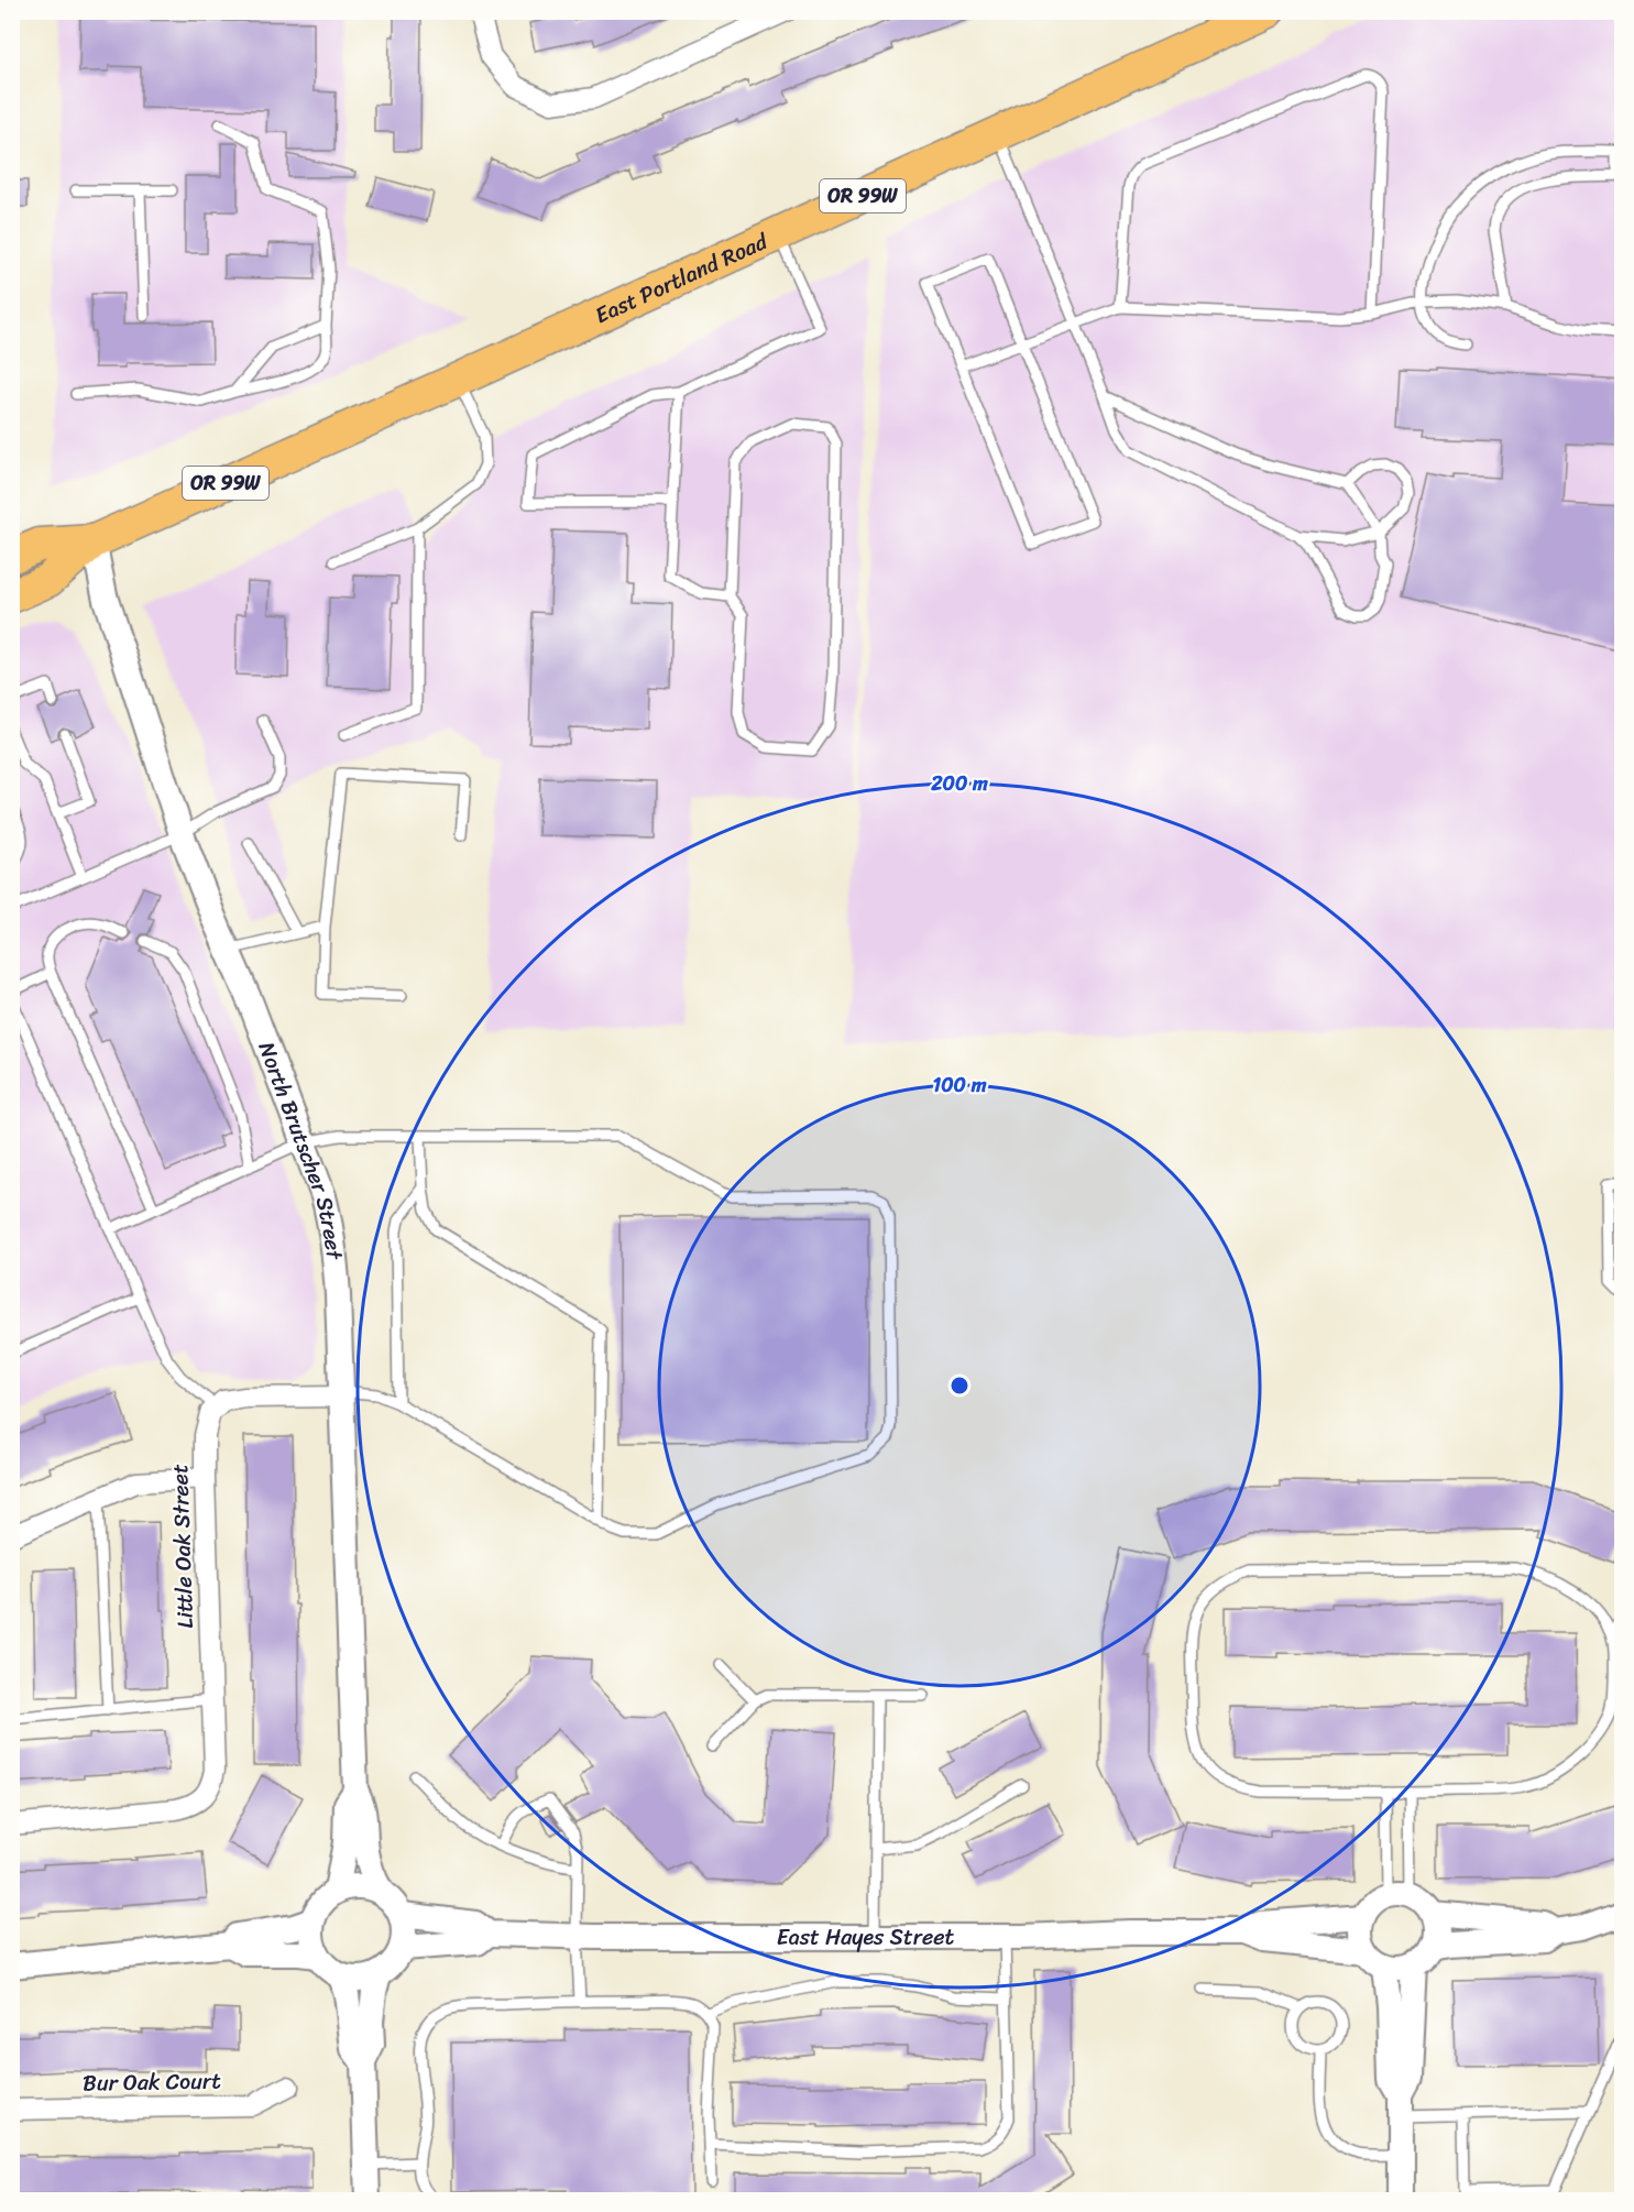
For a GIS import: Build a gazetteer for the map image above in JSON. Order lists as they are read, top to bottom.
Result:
{
  "streets": {
    "highway": ["OR 99W", "East Portland Road"],
    "street": [
      "North Brutscher Street",
      "Little Oak Street",
      "East Hayes Street",
      "Bur Oak Court"
    ]
  },
  "crossings": [
    ["East Portland Road", "North Brutscher Street"],
    ["North Brutscher Street", "East Hayes Street"]
  ],
  "rings": ["200 m", "100 m"]
}
